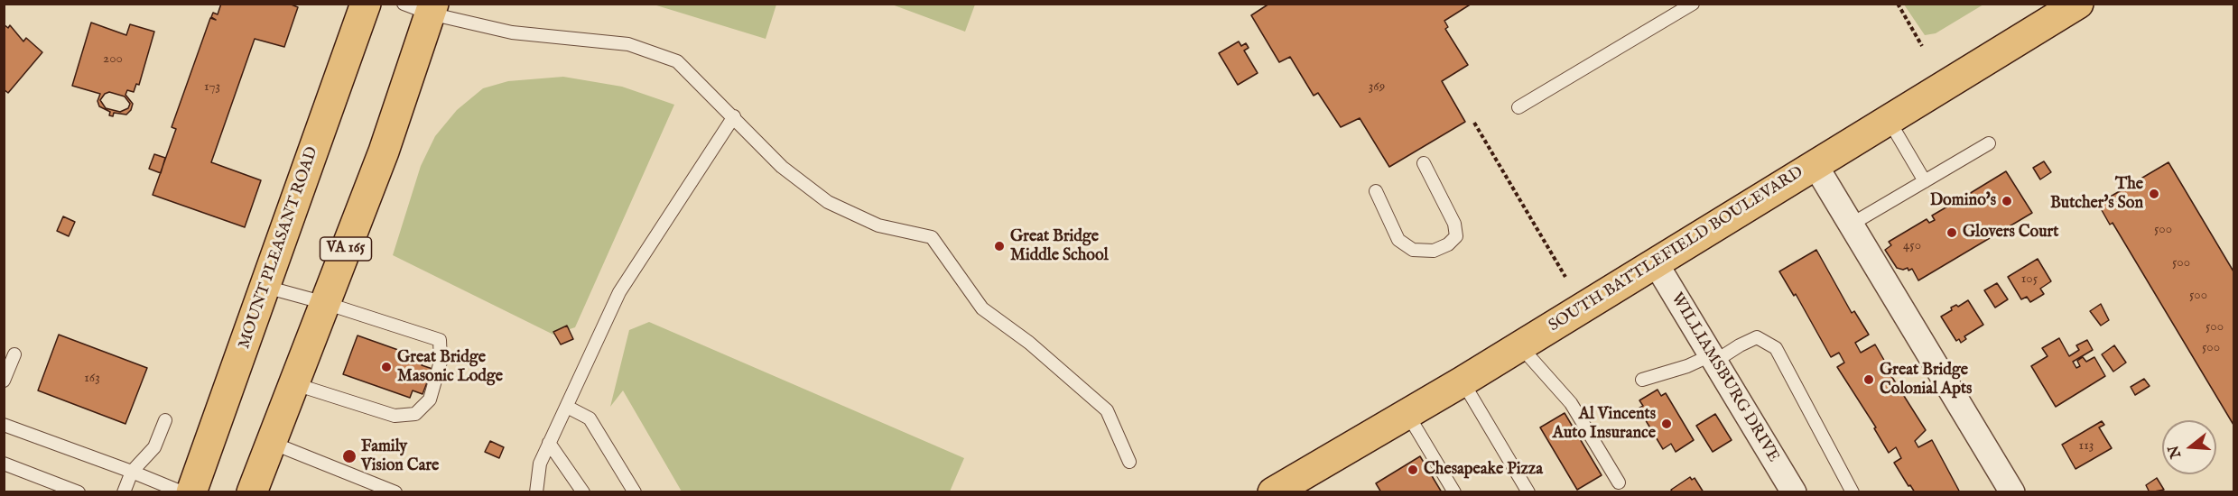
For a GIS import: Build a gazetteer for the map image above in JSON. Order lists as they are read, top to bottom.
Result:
{
  "streets": {
    "main road": ["MOUNT PLEASANT ROAD", "VA 165", "SOUTH BATTLEFIELD BOULEVARD"],
    "street": ["WILLIAMSBURG DRIVE"]
  },
  "crossings": [
    ["SOUTH BATTLEFIELD BOULEVARD", "WILLIAMSBURG DRIVE"]
  ],
  "places": [
    "The Butcher's Son",
    "Domino's",
    "Glovers Court",
    "Great Bridge Middle School",
    "Great Bridge Masonic Lodge",
    "Great Bridge Colonial Apts",
    "Al Vincents Auto Insurance",
    "Family Vision Care",
    "Chesapeake Pizza"
  ],
  "house_numbers": [
    "200",
    "173",
    "369",
    "500",
    "450",
    "500",
    "105",
    "500",
    "500",
    "500",
    "163",
    "113"
  ],
  "north": "left"
}
